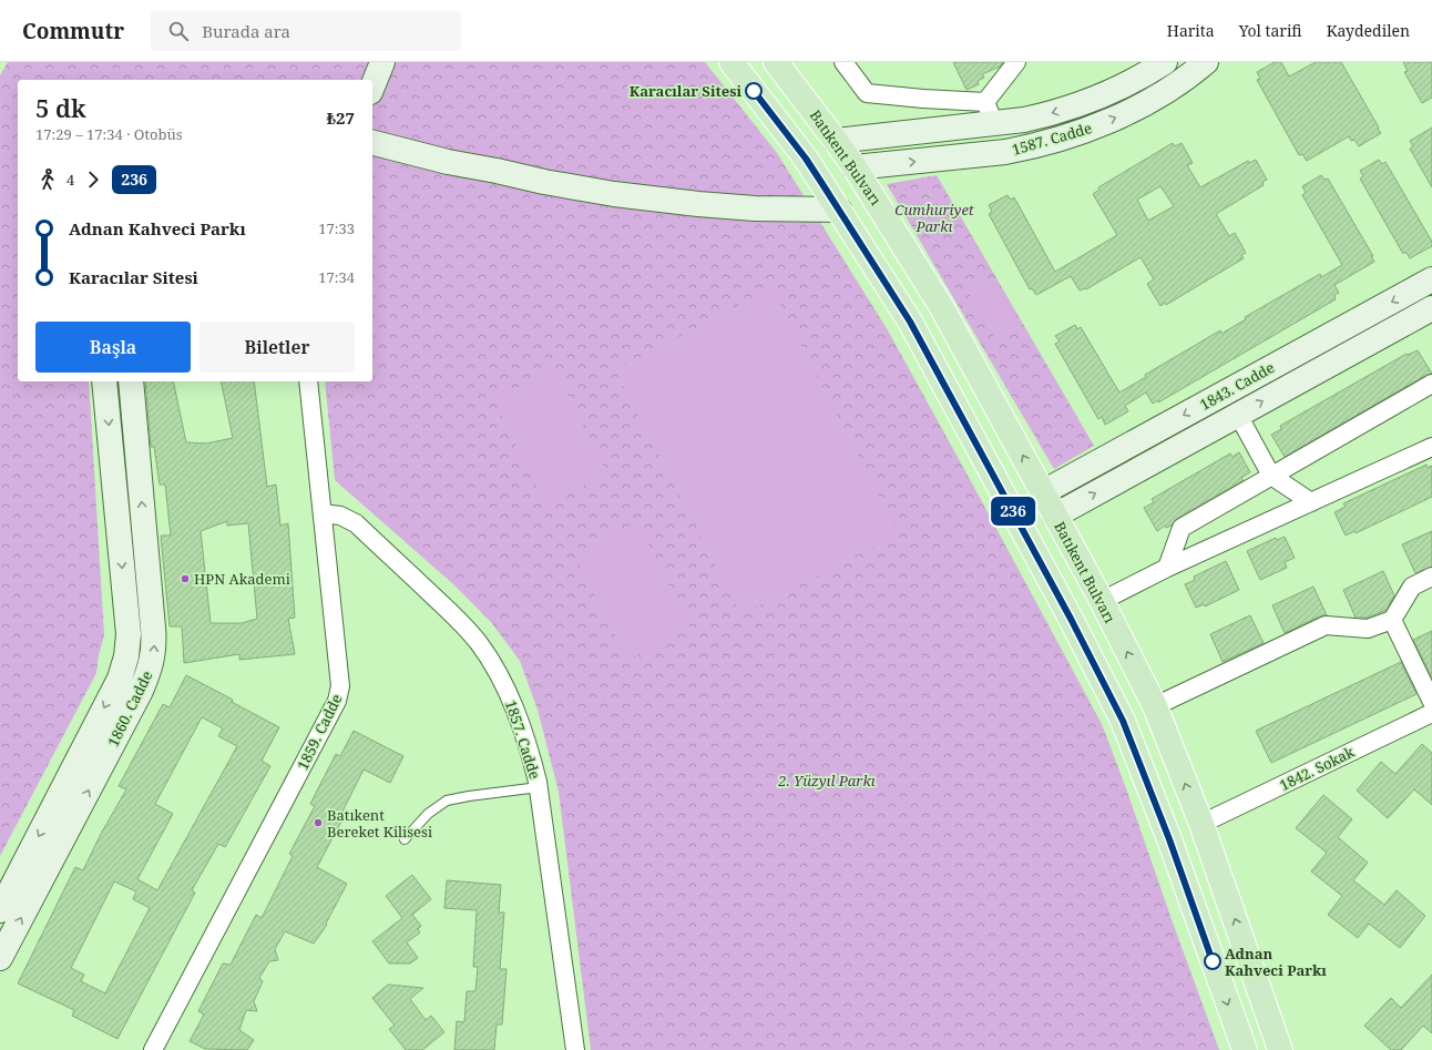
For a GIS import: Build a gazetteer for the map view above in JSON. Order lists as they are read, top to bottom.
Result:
{
  "streets": {
    "main road": ["Batıkent Bulvarı"],
    "street": [
      "1587. Cadde",
      "1843. Cadde",
      "1860. Cadde",
      "1859. Cadde",
      "1857. Cadde",
      "1842. Sokak"
    ]
  },
  "crossings": [
    ["1587. Cadde", "Batıkent Bulvarı"],
    ["Batıkent Bulvarı", "1843. Cadde"],
    ["Batıkent Bulvarı", "1842. Sokak"],
    ["1859. Cadde", "1857. Cadde"]
  ],
  "parks": ["Cumhuriyet Parkı", "2. Yüzyıl Parkı"],
  "places": [
    "Karacılar Sitesi",
    "HPN Akademi",
    "Batıkent Bereket Kilisesi",
    "Adnan Kahveci Parkı"
  ],
  "lines": ["bus line 236"],
  "page": {
    "header": "Commutr",
    "search": "Burada ara",
    "nav": ["Harita", "Yol tarifi", "Kaydedilen"],
    "on_map": "236",
    "heading": ["5 dk", "17:29 – 17:34 · Otobüs", "₺27"],
    "legs": ["4", "236"],
    "list": [
      {
        "name": "Adnan Kahveci Parkı",
        "value": "17:33"
      },
      {
        "name": "Karacılar Sitesi",
        "value": "17:34"
      }
    ],
    "buttons": ["Başla", "Biletler"]
  }
}
